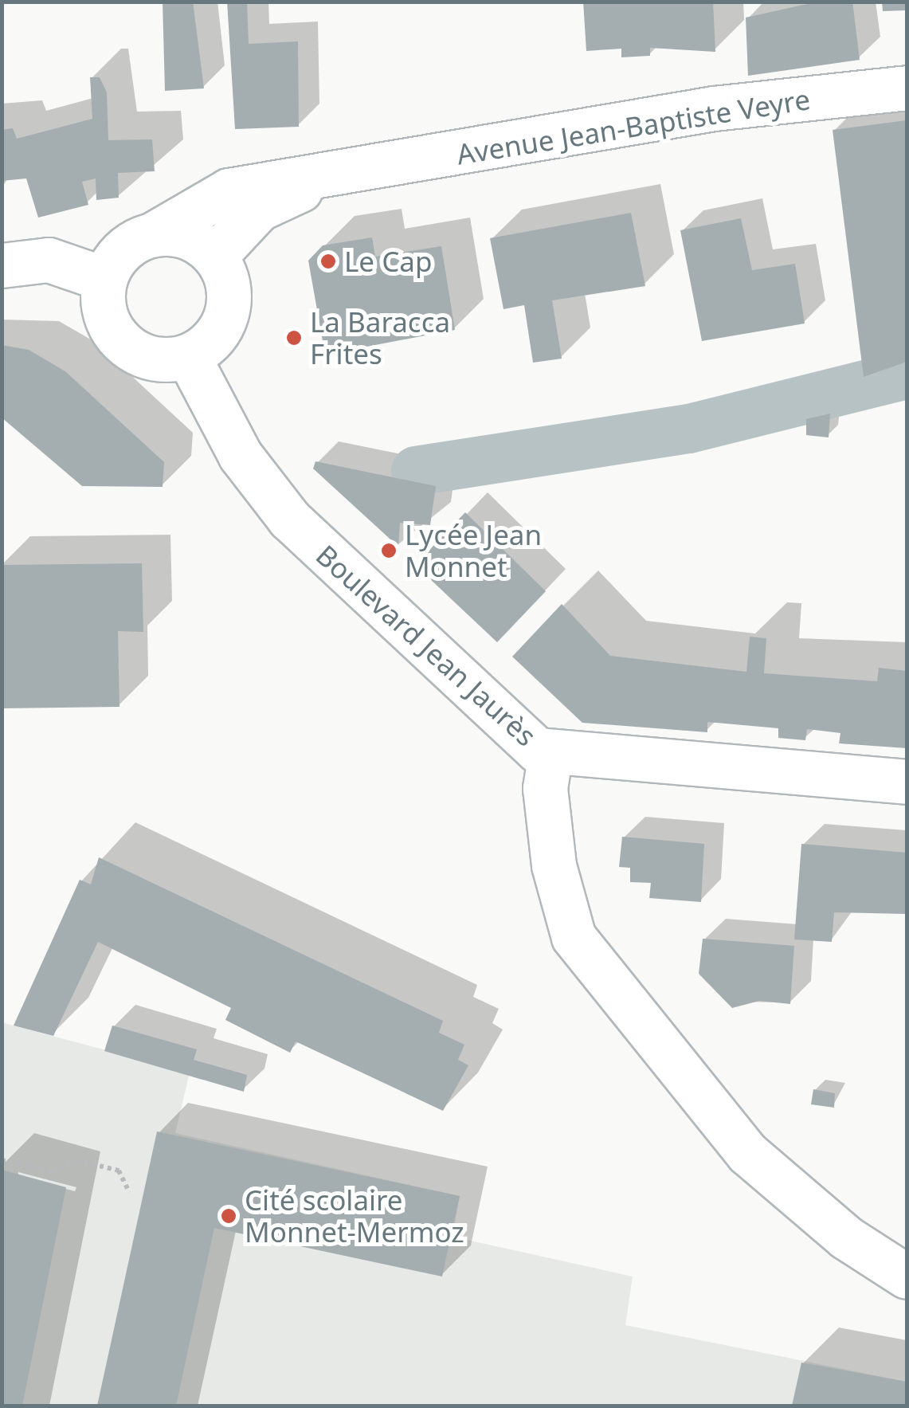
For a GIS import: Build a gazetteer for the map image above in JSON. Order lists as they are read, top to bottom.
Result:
{
  "streets": {
    "main road": ["Avenue Jean-Baptiste Veyre", "Boulevard Jean Jaurès"]
  },
  "crossings": [
    ["Avenue Jean-Baptiste Veyre", "Boulevard Jean Jaurès"]
  ],
  "places": [
    "Le Cap",
    "La Baracca Frites",
    "Lycée Jean Monnet",
    "Cité scolaire Monnet-Mermoz"
  ]
}
